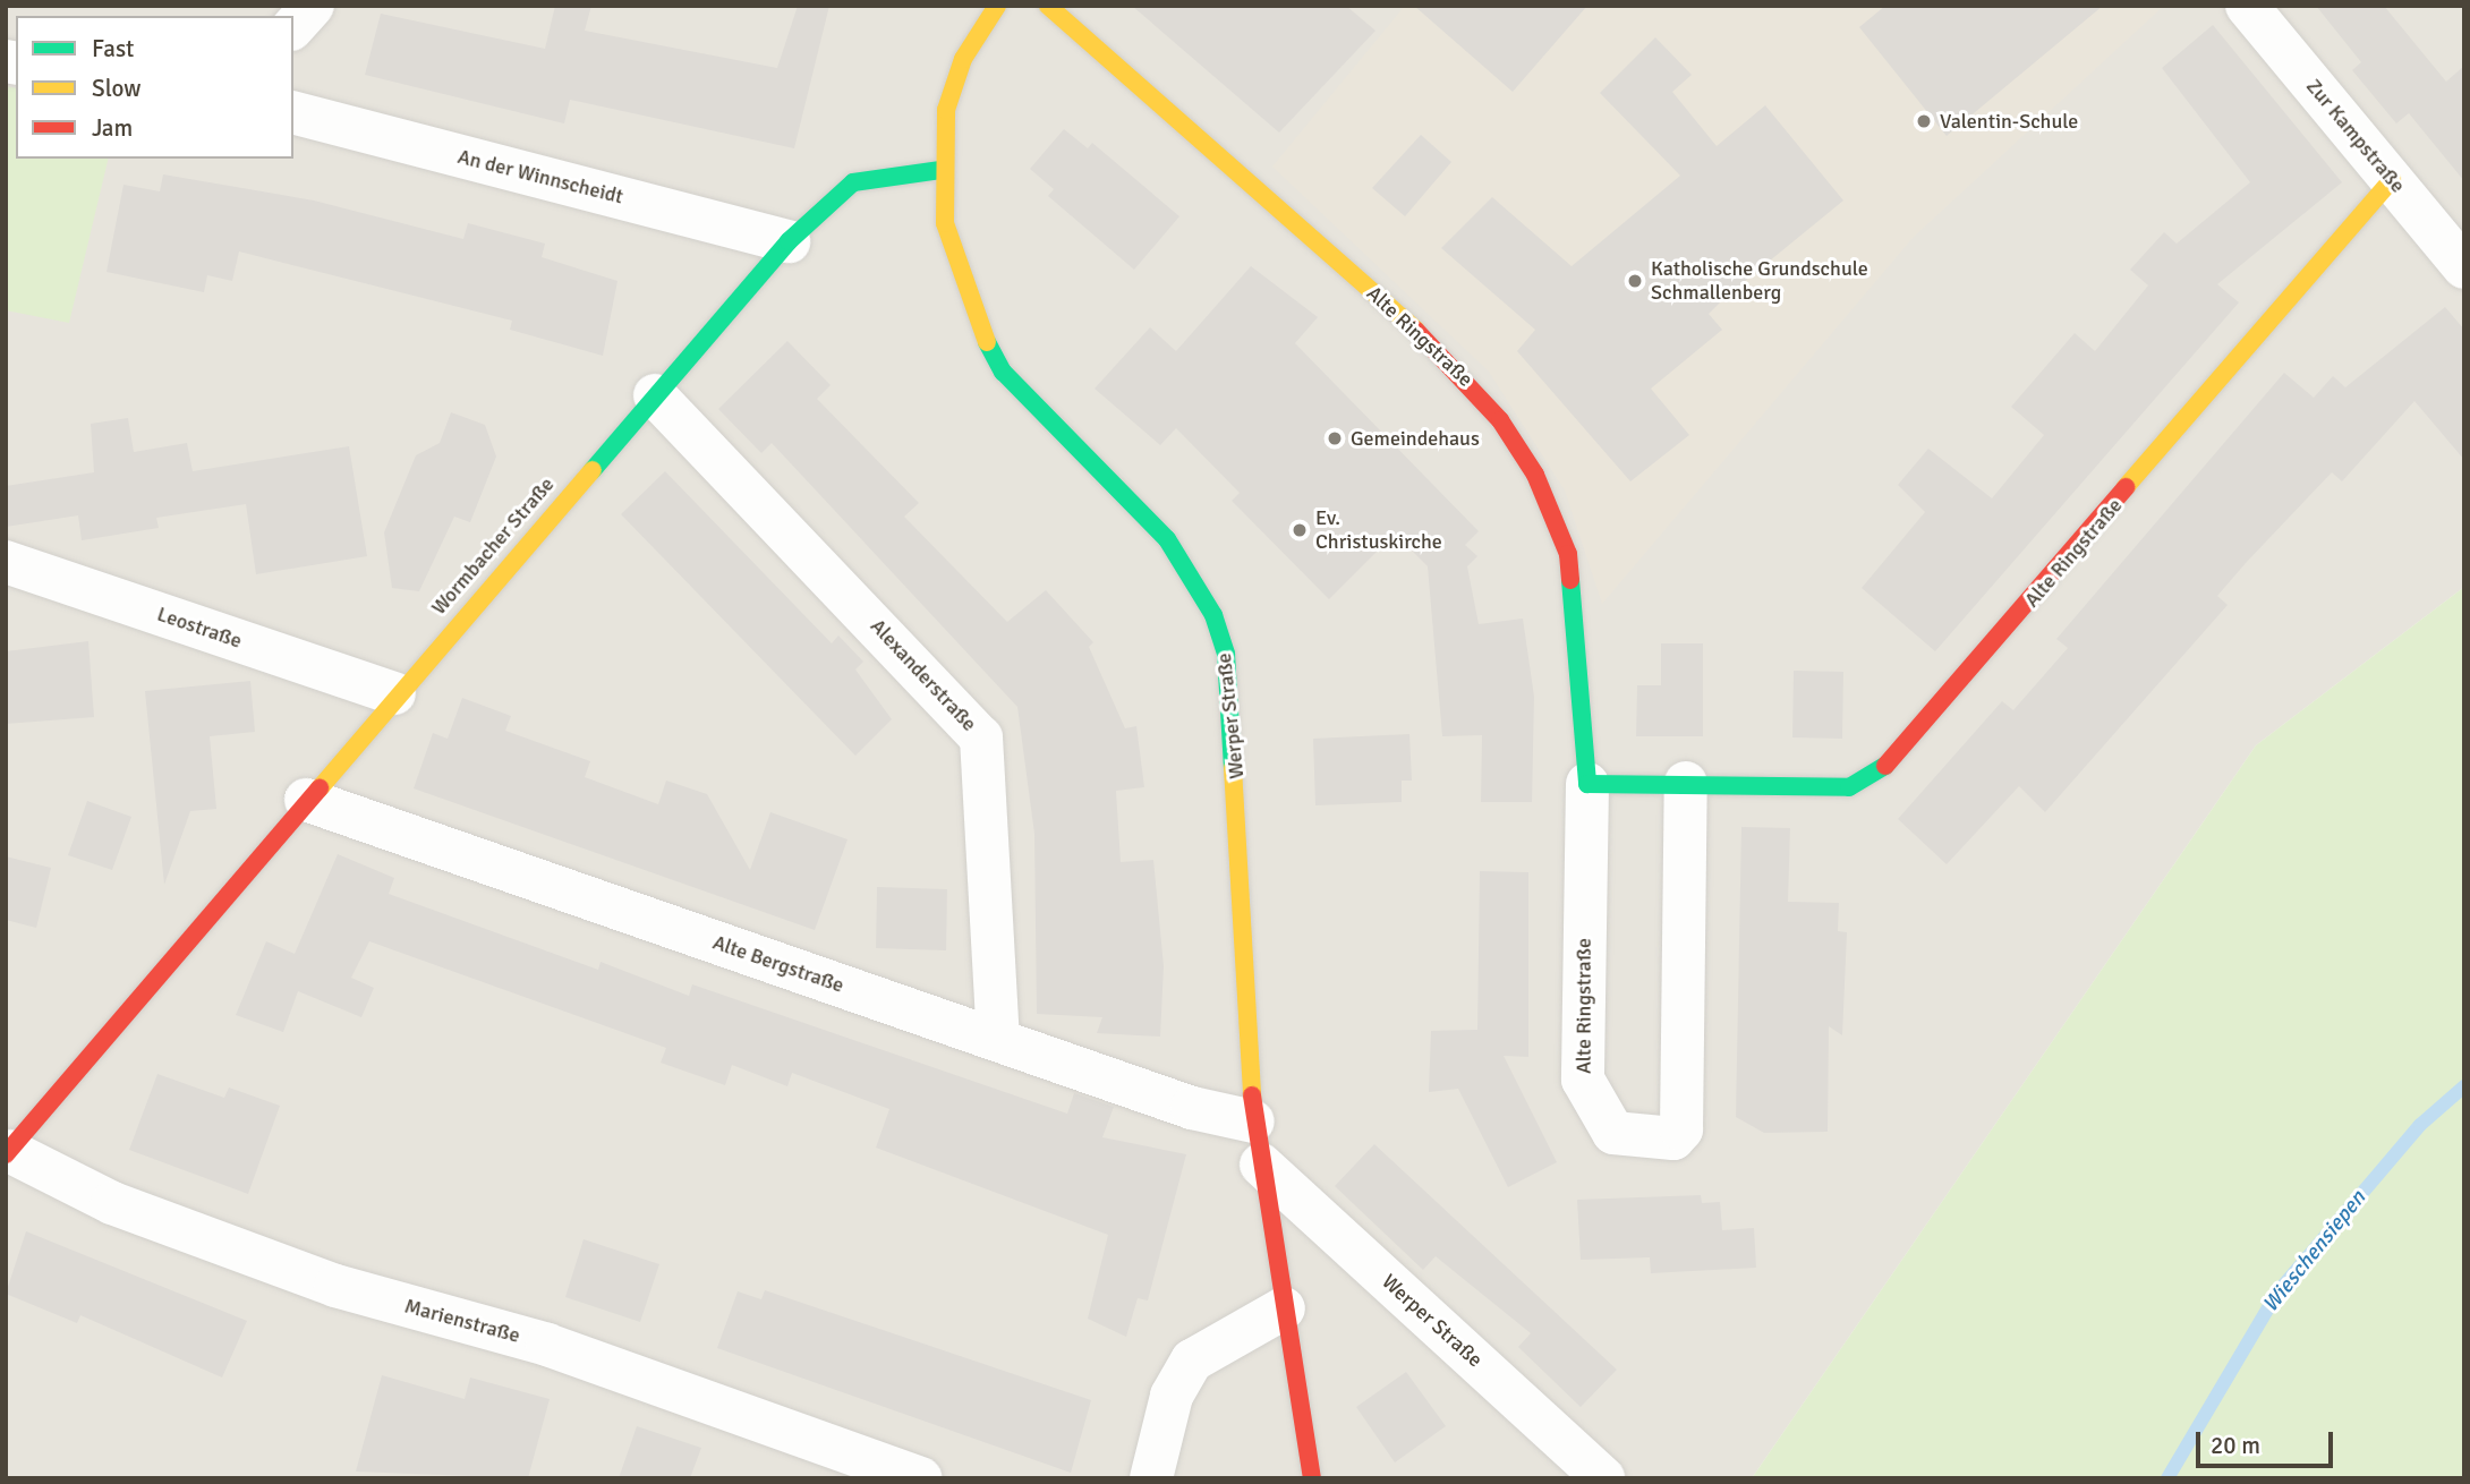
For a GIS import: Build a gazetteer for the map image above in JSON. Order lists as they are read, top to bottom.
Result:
{
  "streets": {
    "street": [
      "Zur Kampstraße",
      "An der Winnscheidt",
      "Alte Ringstraße",
      "Wormbacher Straße",
      "Leostraße",
      "Alexanderstraße",
      "Werper Straße",
      "Alte Bergstraße",
      "Marienstraße"
    ]
  },
  "crossings": [
    ["Zur Kampstraße", "Alte Ringstraße"],
    ["An der Winnscheidt", "Wormbacher Straße"],
    ["Wormbacher Straße", "Leostraße"],
    ["Wormbacher Straße", "Alexanderstraße"],
    ["Wormbacher Straße", "Werper Straße"],
    ["Wormbacher Straße", "Alte Bergstraße"],
    ["Wormbacher Straße", "Marienstraße"],
    ["Alexanderstraße", "Alte Bergstraße"],
    ["Werper Straße", "Alte Bergstraße"]
  ],
  "water": ["Wieschensiepen"],
  "places": [
    "Valentin-Schule",
    "Katholische Grundschule Schmallenberg",
    "Gemeindehaus",
    "Ev. Christuskirche"
  ],
  "legend": ["Fast", "Slow", "Jam"],
  "scale_bar": "20 m"
}
